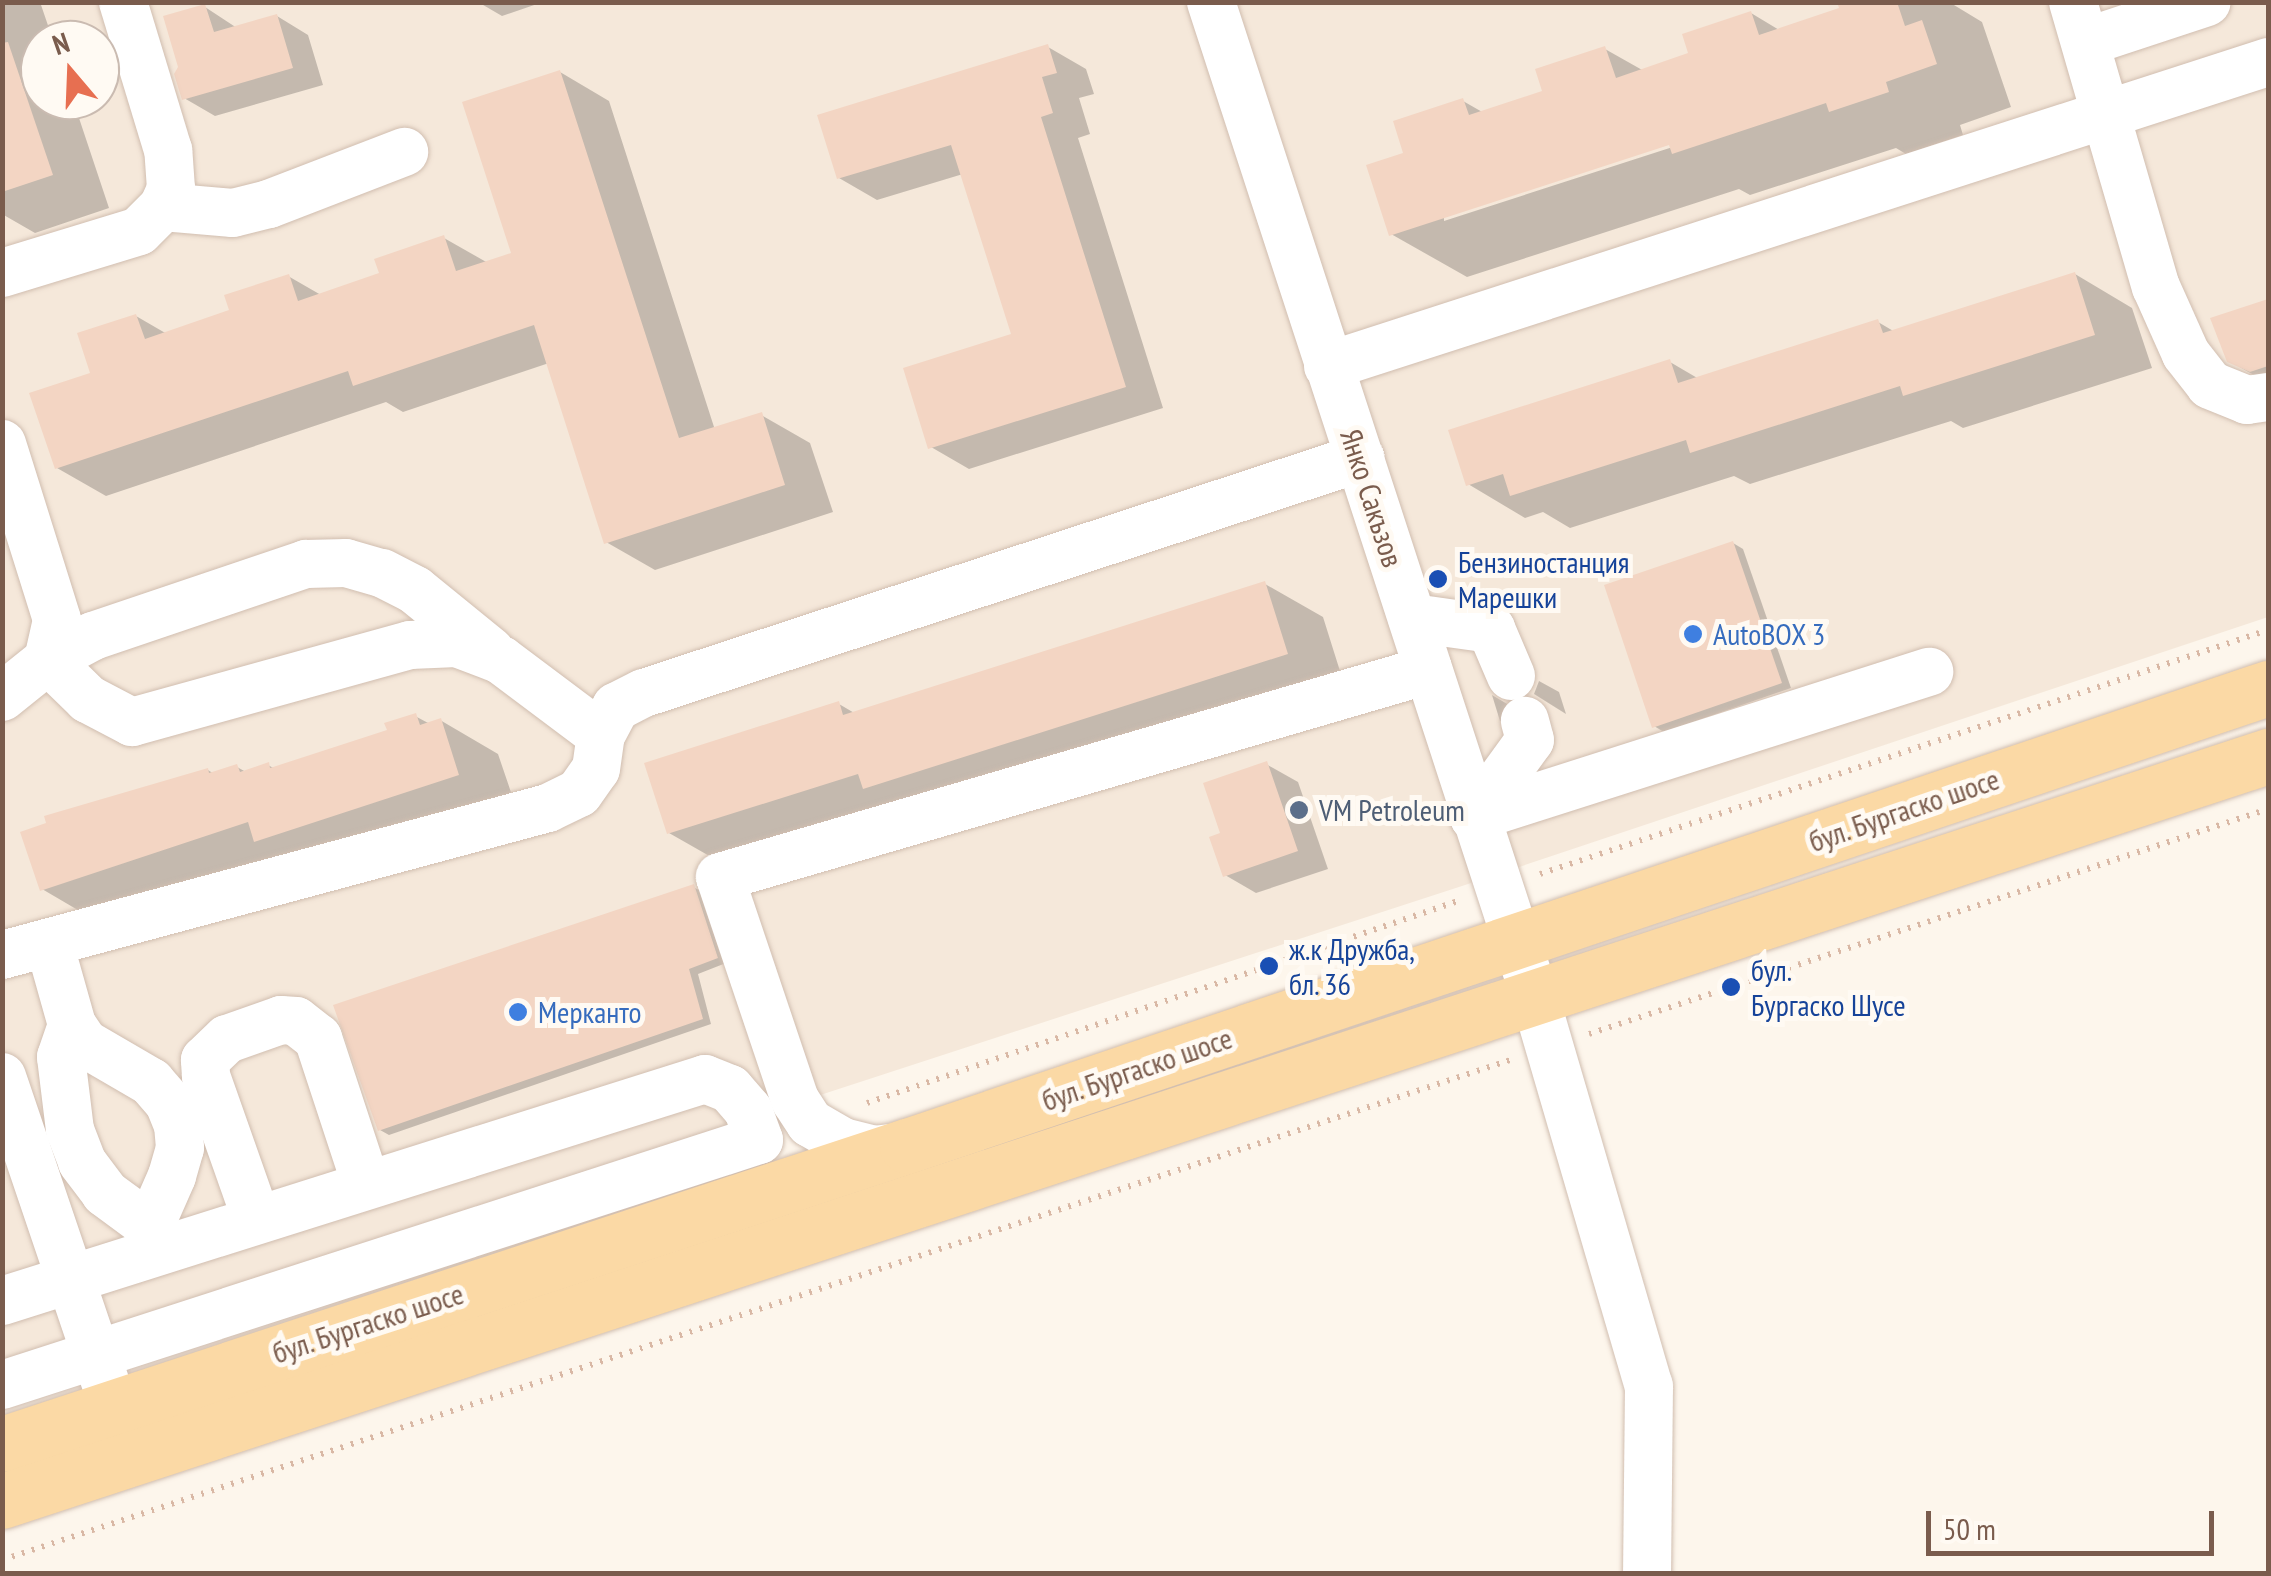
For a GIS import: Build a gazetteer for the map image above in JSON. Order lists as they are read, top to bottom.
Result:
{
  "streets": {
    "main road": ["бул. Бургаско шосе"],
    "street": ["Янко Сакъзов"]
  },
  "crossings": [
    ["Янко Сакъзов", "бул. Бургаско шосе"]
  ],
  "places": [
    "Бензиностанция Марешки",
    "AutoBOX 3",
    "VM Petroleum",
    "ж.к Дружба, бл. 36",
    "бул. Бургаско Шусе",
    "Мерканто"
  ],
  "scale_bar": "50 m",
  "north": "top"
}
